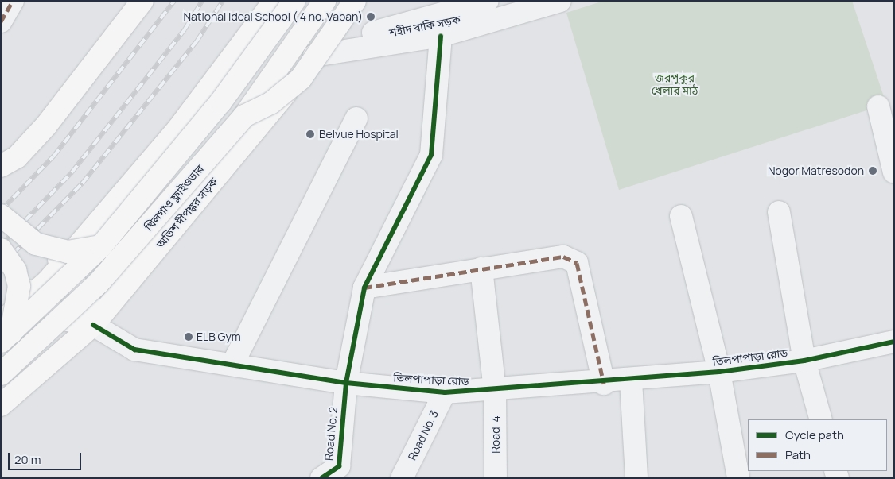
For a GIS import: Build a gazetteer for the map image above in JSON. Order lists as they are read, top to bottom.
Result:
{
  "streets": {
    "main road": ["খিলগাও ফ্লাইওভার", "অতিশ দীপঙ্কর সড়ক"],
    "street": [
      "শহীদ বাকি সড়ক",
      "তিলপাপাড়া রোড",
      "Road No. 2",
      "Road-4",
      "Road No. 3"
    ]
  },
  "crossings": [
    ["শহীদ বাকি সড়ক", "অতিশ দীপঙ্কর সড়ক"],
    ["অতিশ দীপঙ্কর সড়ক", "তিলপাপাড়া রোড"],
    ["তিলপাপাড়া রোড", "Road No. 2"],
    ["তিলপাপাড়া রোড", "Road-4"],
    ["তিলপাপাড়া রোড", "Road No. 3"]
  ],
  "parks": ["জরপুকুর খেলার মাঠ"],
  "places": [
    "National Ideal School ( 4 no. Vaban)",
    "Belvue Hospital",
    "Nogor Matresodon",
    "ELB Gym"
  ],
  "legend": ["Cycle path", "Path"],
  "scale_bar": "20 m"
}
